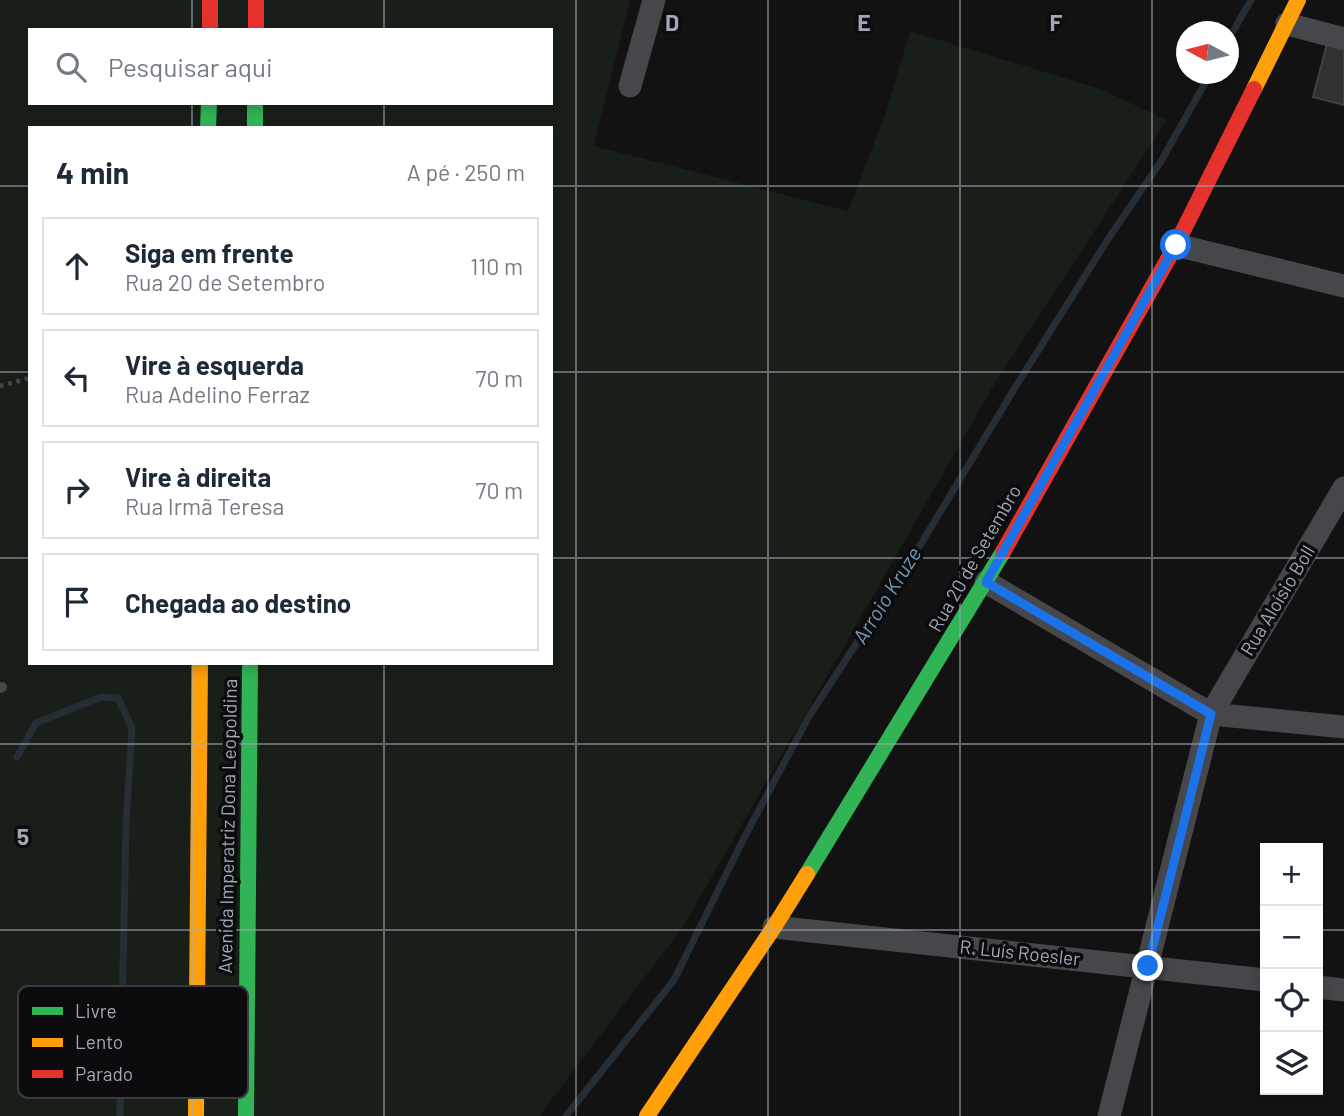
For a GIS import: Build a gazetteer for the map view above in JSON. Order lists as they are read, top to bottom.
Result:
{
  "streets": {
    "street": [
      "Rua 20 de Setembro",
      "Rua Aloísio Boll",
      "Avenida Imperatriz Dona Leopoldina",
      "R. Luís Roesler"
    ]
  },
  "crossings": [
    ["Rua 20 de Setembro", "R. Luís Roesler"],
    ["Rua Aloísio Boll", "R. Luís Roesler"]
  ],
  "water": ["Arroio Kruze"],
  "legend": ["Livre", "Lento", "Parado"],
  "north": "left",
  "page": {
    "search": "Pesquisar aqui",
    "heading": ["4 min", "A pé · 250 m"],
    "list": [
      ["Siga em frente", "Rua 20 de Setembro", "110 m"],
      ["Vire à esquerda", "Rua Adelino Ferraz", "70 m"],
      ["Vire à direita", "Rua Irmã Teresa", "70 m"],
      "Chegada ao destino"
    ],
    "map_buttons": ["+", "−"]
  },
  "grid": {
    "columns": ["D", "E", "F"],
    "rows": ["5"]
  }
}
